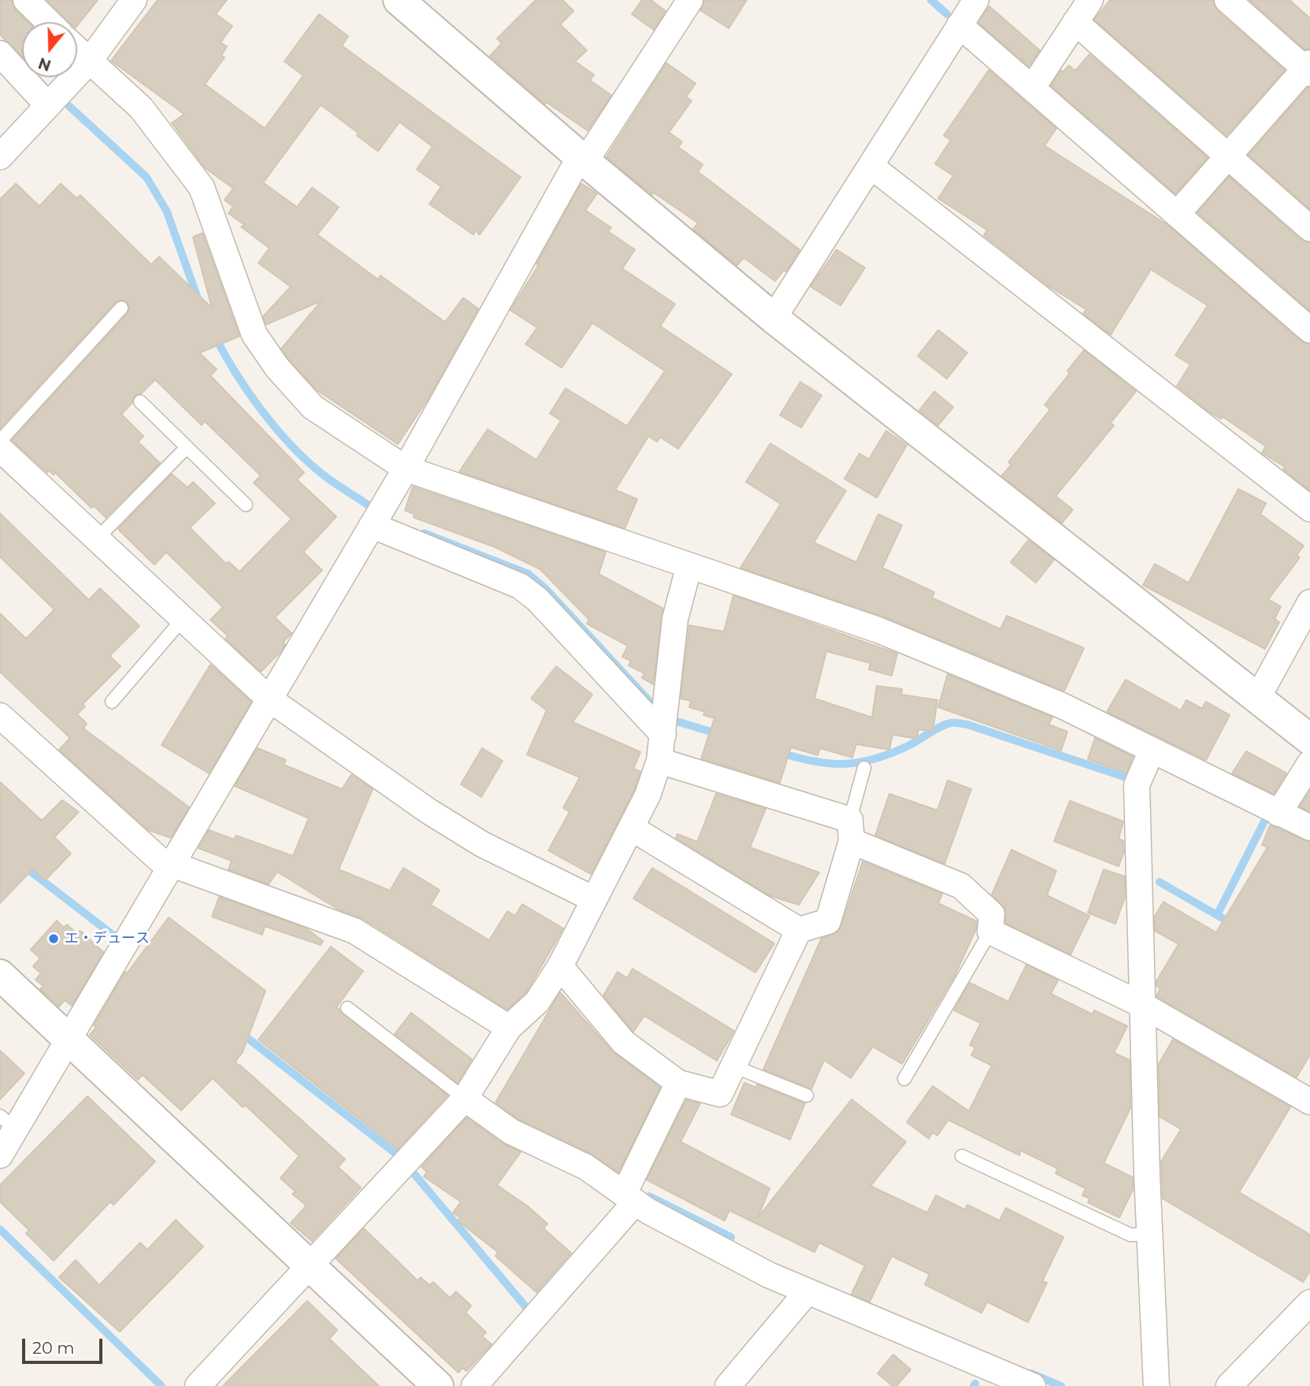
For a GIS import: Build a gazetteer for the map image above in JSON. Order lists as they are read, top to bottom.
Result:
{
  "places": ["エ・デュース"],
  "scale_bar": "20 m",
  "north": "bottom"
}
